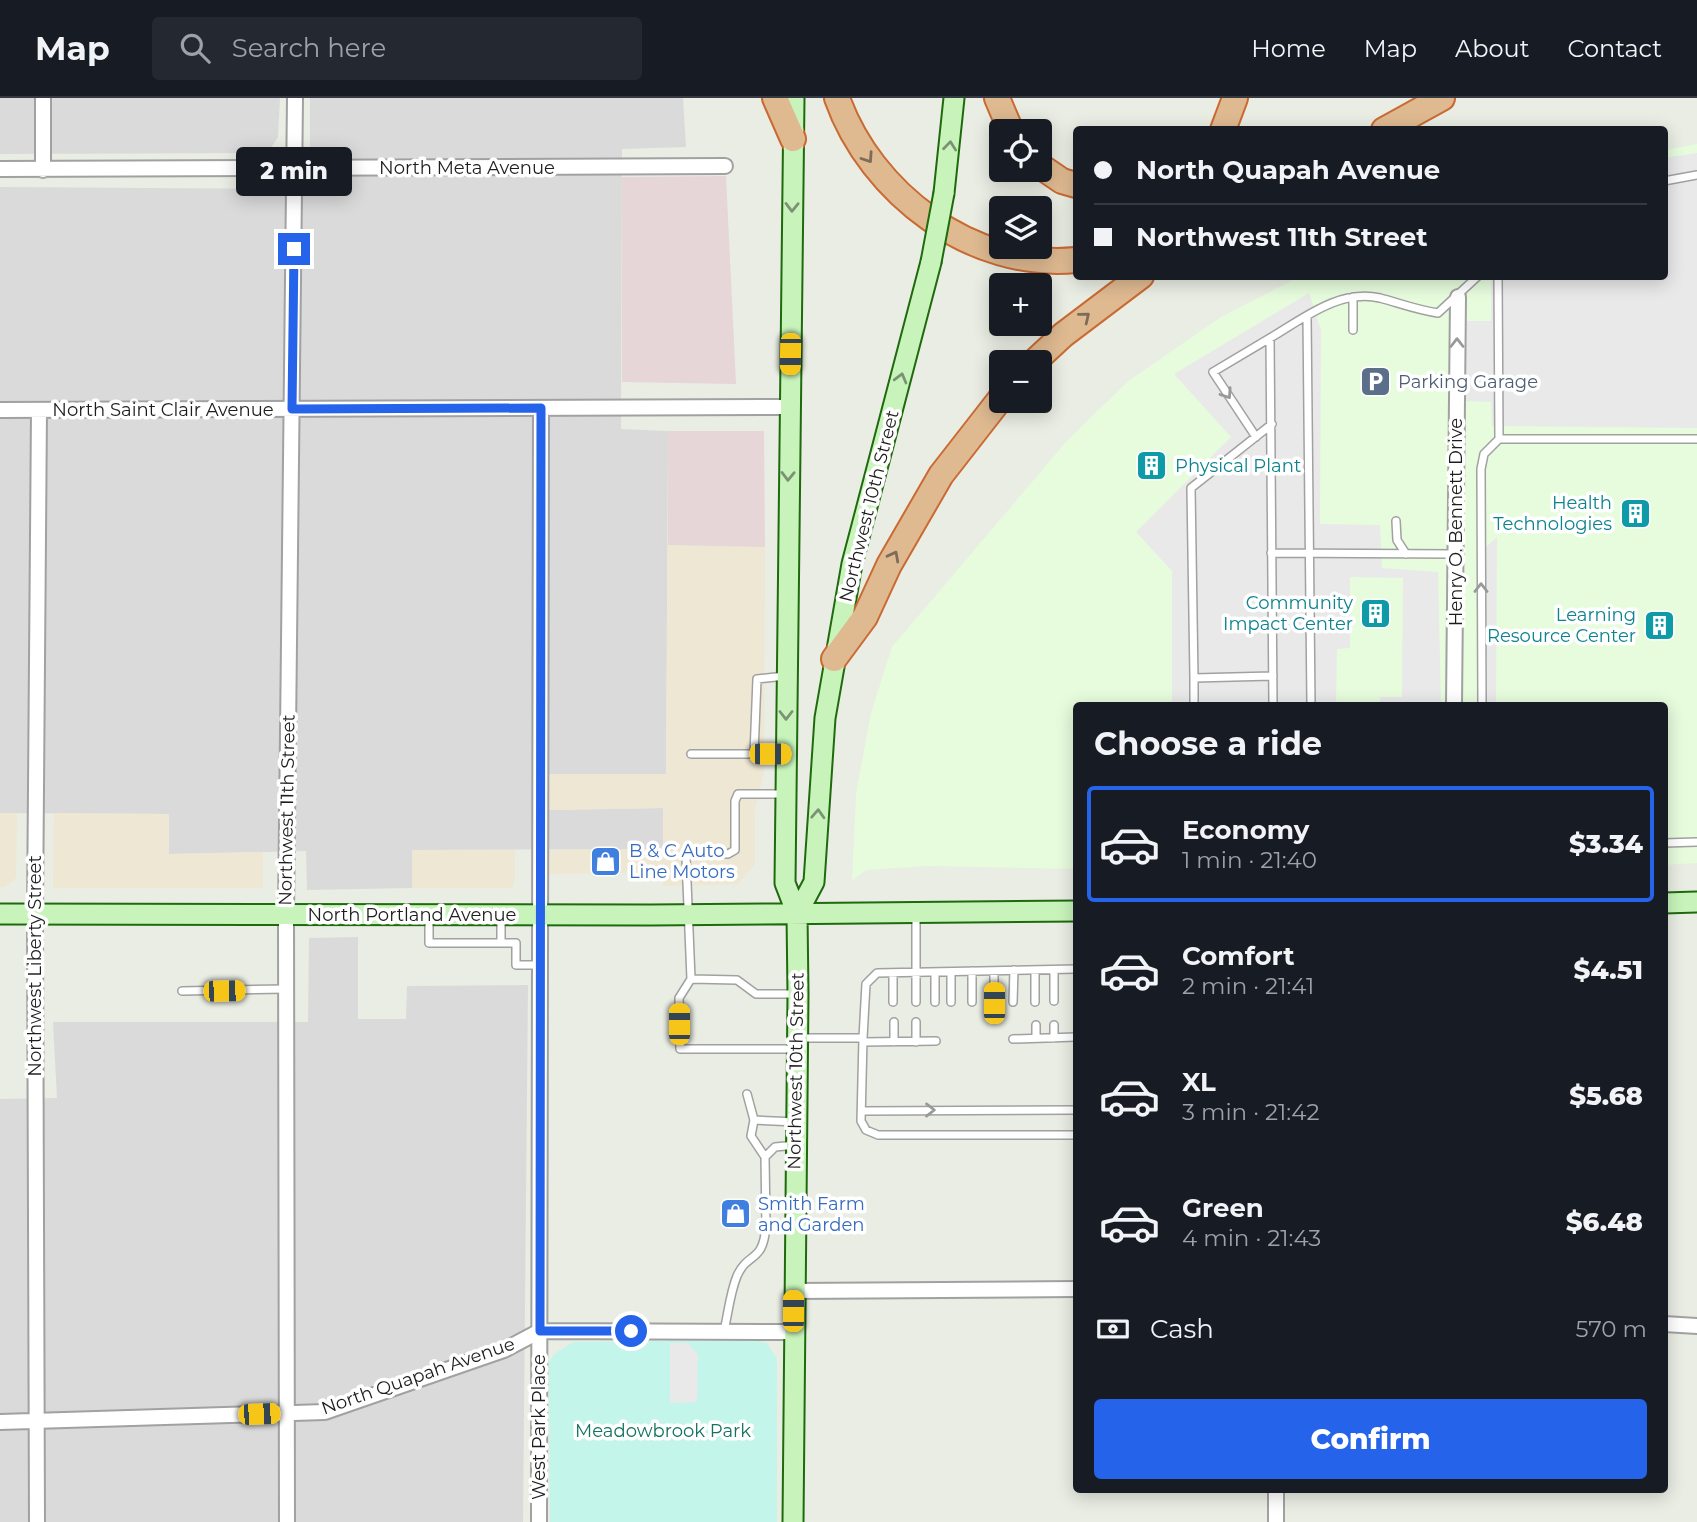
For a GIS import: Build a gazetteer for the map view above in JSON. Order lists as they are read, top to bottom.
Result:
{
  "streets": {
    "main road": ["Northwest 10th Street", "North Portland Avenue"],
    "street": [
      "North Meta Avenue",
      "North Saint Clair Avenue",
      "Henry O. Bennett Drive",
      "Northwest 11th Street",
      "Northwest Liberty Street",
      "North Quapah Avenue",
      "West Park Place"
    ]
  },
  "crossings": [
    ["North Meta Avenue", "Northwest 11th Street"],
    ["North Saint Clair Avenue", "Northwest 10th Street"],
    ["North Saint Clair Avenue", "Northwest 11th Street"],
    ["North Saint Clair Avenue", "Northwest Liberty Street"],
    ["North Saint Clair Avenue", "West Park Place"],
    ["Northwest 10th Street", "North Portland Avenue"],
    ["Northwest 10th Street", "North Quapah Avenue"],
    ["Northwest 11th Street", "North Portland Avenue"],
    ["Northwest 11th Street", "North Quapah Avenue"],
    ["North Portland Avenue", "Northwest Liberty Street"],
    ["North Portland Avenue", "West Park Place"],
    ["Northwest Liberty Street", "North Quapah Avenue"],
    ["North Quapah Avenue", "West Park Place"]
  ],
  "one_way": ["Henry O. Bennett Drive"],
  "parks": ["Meadowbrook Park"],
  "places": {
    "parking": ["Parking Garage"],
    "building": [
      "Physical Plant",
      "Health Technologies",
      "Community Impact Center",
      "Learning Resource Center"
    ],
    "shop": ["B & C Auto Line Motors", "Smith Farm and Garden"]
  },
  "page": {
    "header": "Map",
    "search": "Search here",
    "nav": [
      "Home",
      "Map",
      "About",
      "Contact"
    ],
    "map_buttons": ["+", "−"],
    "banner": ["North Quapah Avenue", "Northwest 11th Street"],
    "bubble": "2 min",
    "heading": "Choose a ride",
    "list": [
      {
        "name": "Economy",
        "note": "1 min · 21:40",
        "value": "$3.34"
      },
      {
        "name": "Comfort",
        "note": "2 min · 21:41",
        "value": "$4.51"
      },
      {
        "name": "XL",
        "note": "3 min · 21:42",
        "value": "$5.68"
      },
      {
        "name": "Green",
        "note": "4 min · 21:43",
        "value": "$6.48"
      }
    ],
    "pay": ["Cash", "570 m"],
    "buttons": "Confirm"
  }
}
